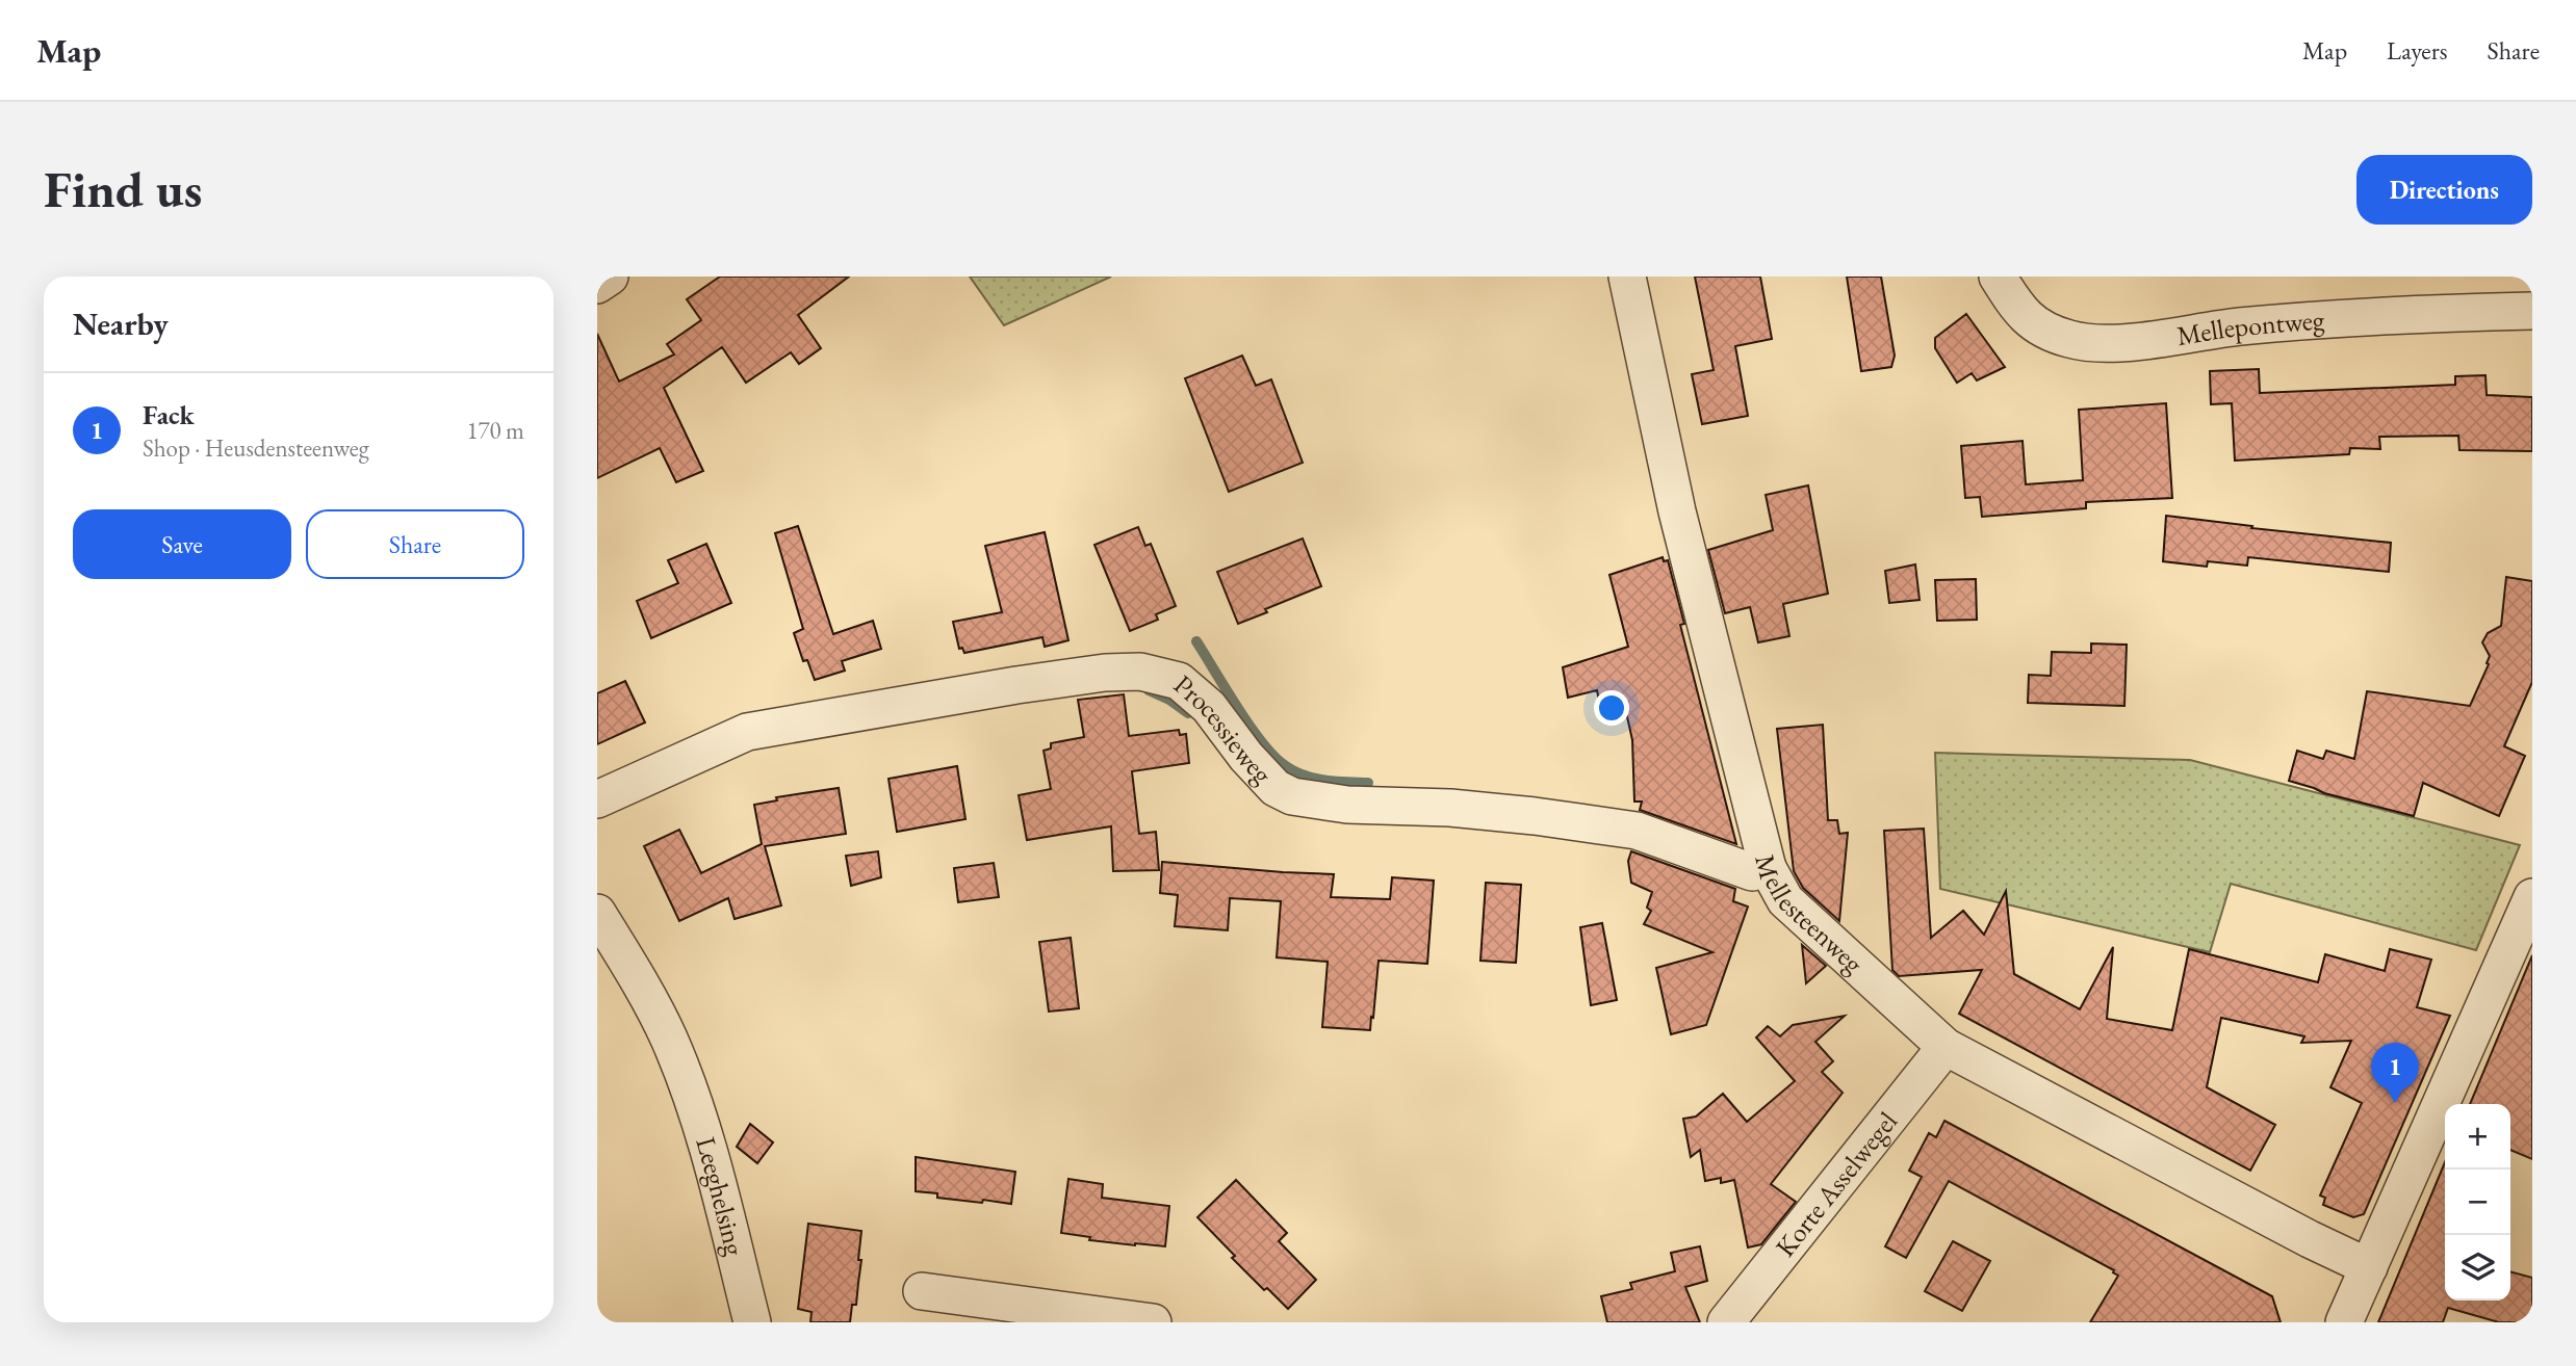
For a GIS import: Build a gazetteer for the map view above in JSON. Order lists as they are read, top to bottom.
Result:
{
  "streets": {
    "street": [
      "Mellepontweg",
      "Processieweg",
      "Mellesteenweg",
      "Korte Asselwegel",
      "Leeghelsing"
    ]
  },
  "crossings": [
    ["Processieweg", "Mellesteenweg"],
    ["Mellesteenweg", "Korte Asselwegel"]
  ],
  "page": {
    "header": "Map",
    "nav": ["Map", "Layers", "Share"],
    "buttons": [
      "Directions",
      ["Save", "Share"]
    ],
    "title": "Find us",
    "heading": "Nearby",
    "list": [
      {
        "mark": "1",
        "name": "Fack",
        "note": "Shop · Heusdensteenweg",
        "value": "170 m"
      }
    ],
    "pins": "1",
    "map_buttons": ["+", "−"]
  }
}
